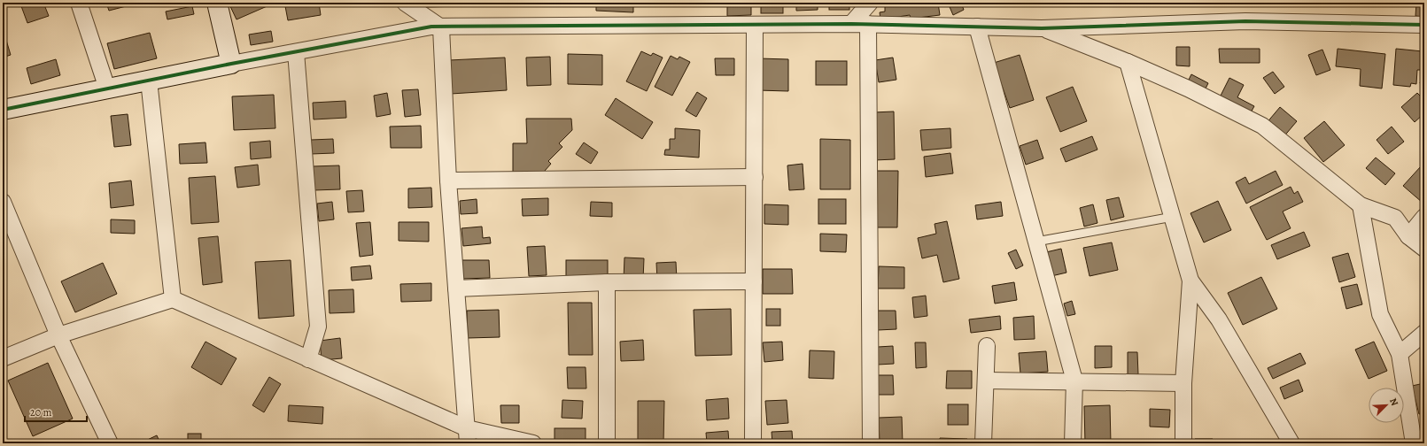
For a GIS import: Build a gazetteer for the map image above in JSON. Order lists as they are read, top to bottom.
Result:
{
  "scale_bar": "20 m",
  "north": "top right"
}
